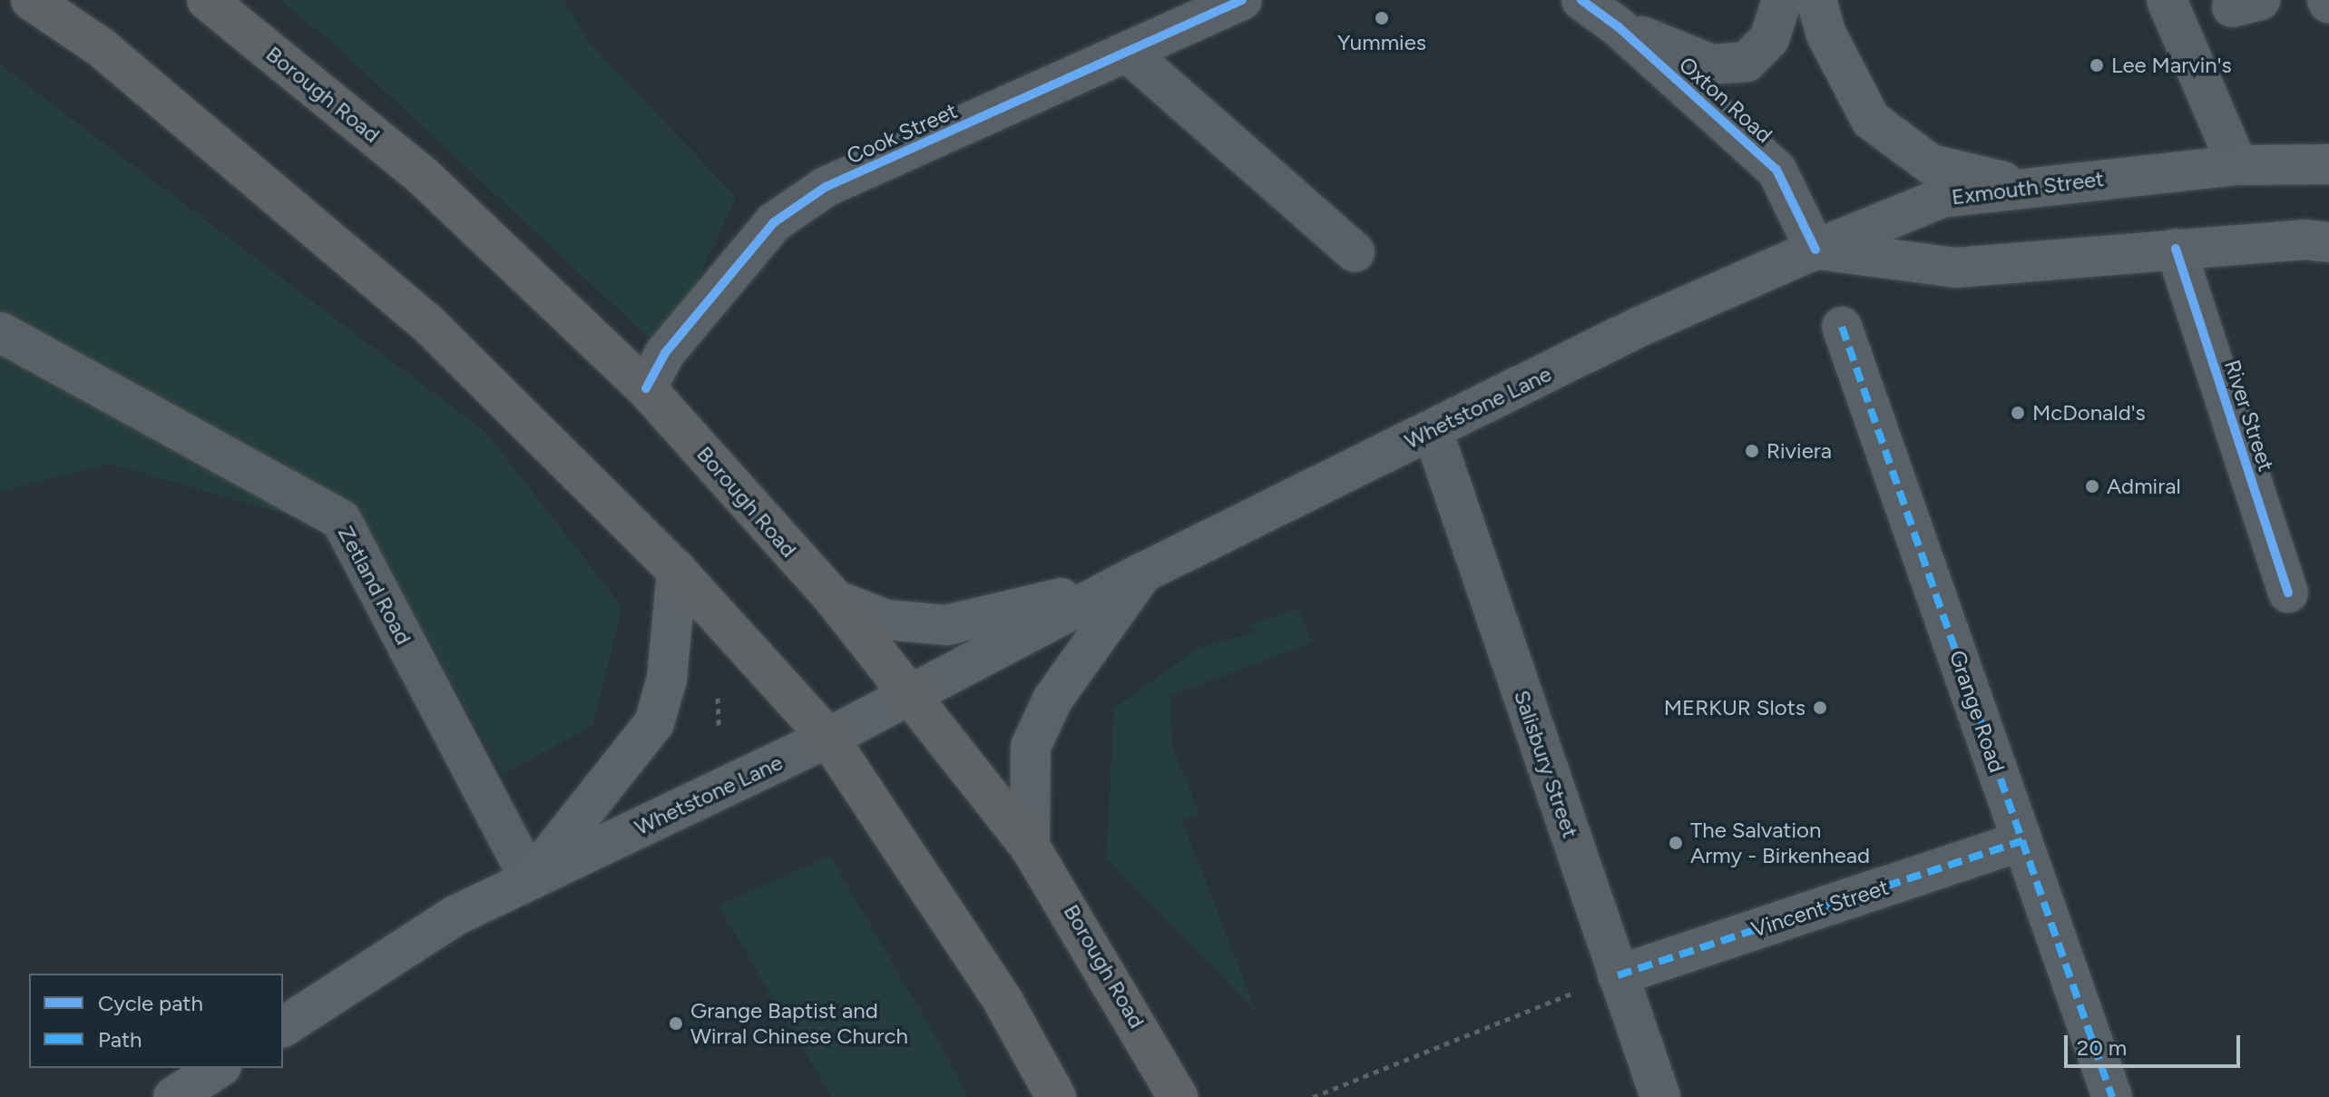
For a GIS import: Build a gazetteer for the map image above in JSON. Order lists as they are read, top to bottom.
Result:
{
  "streets": {
    "highway": ["Borough Road"],
    "main road": ["Exmouth Street", "Whetstone Lane"],
    "street": [
      "Oxton Road",
      "Cook Street",
      "River Street",
      "Zetland Road",
      "Grange Road",
      "Salisbury Street",
      "Vincent Street"
    ]
  },
  "crossings": [
    ["Borough Road", "Cook Street"],
    ["Borough Road", "Whetstone Lane"],
    ["Oxton Road", "Exmouth Street"],
    ["Oxton Road", "Whetstone Lane"],
    ["Exmouth Street", "Whetstone Lane"],
    ["Whetstone Lane", "Zetland Road"],
    ["Whetstone Lane", "Salisbury Street"],
    ["Grange Road", "Vincent Street"],
    ["Salisbury Street", "Vincent Street"]
  ],
  "places": [
    "Yummies",
    "Lee Marvin's",
    "McDonald's",
    "Riviera",
    "Admiral",
    "MERKUR Slots",
    "The Salvation Army - Birkenhead",
    "Grange Baptist and Wirral Chinese Church"
  ],
  "legend": ["Cycle path", "Path"],
  "scale_bar": "20 m"
}
